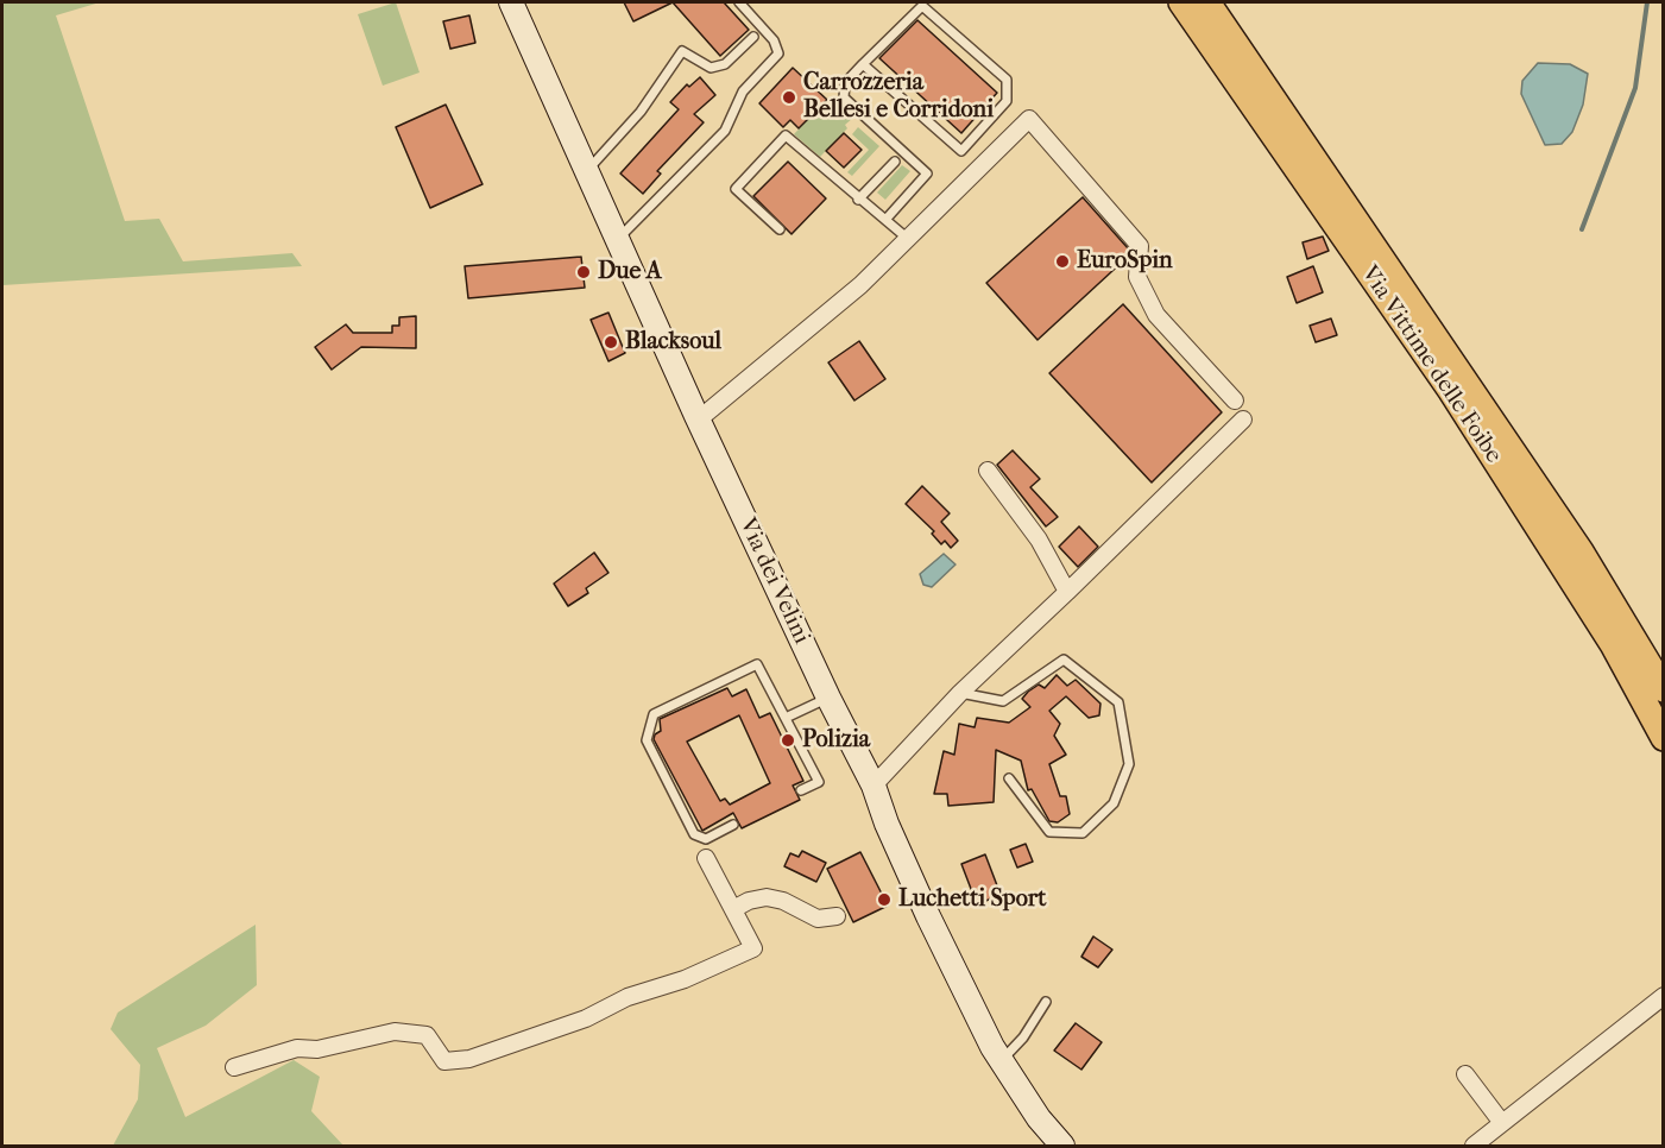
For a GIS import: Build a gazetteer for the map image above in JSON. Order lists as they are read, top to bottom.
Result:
{
  "streets": {
    "main road": ["Via Vittime delle Foibe"],
    "street": ["Via dei Velini"]
  },
  "places": [
    "Carrozzeria Bellesi e Corridoni",
    "EuroSpin",
    "Due A",
    "Blacksoul",
    "Polizia",
    "Luchetti Sport"
  ]
}
